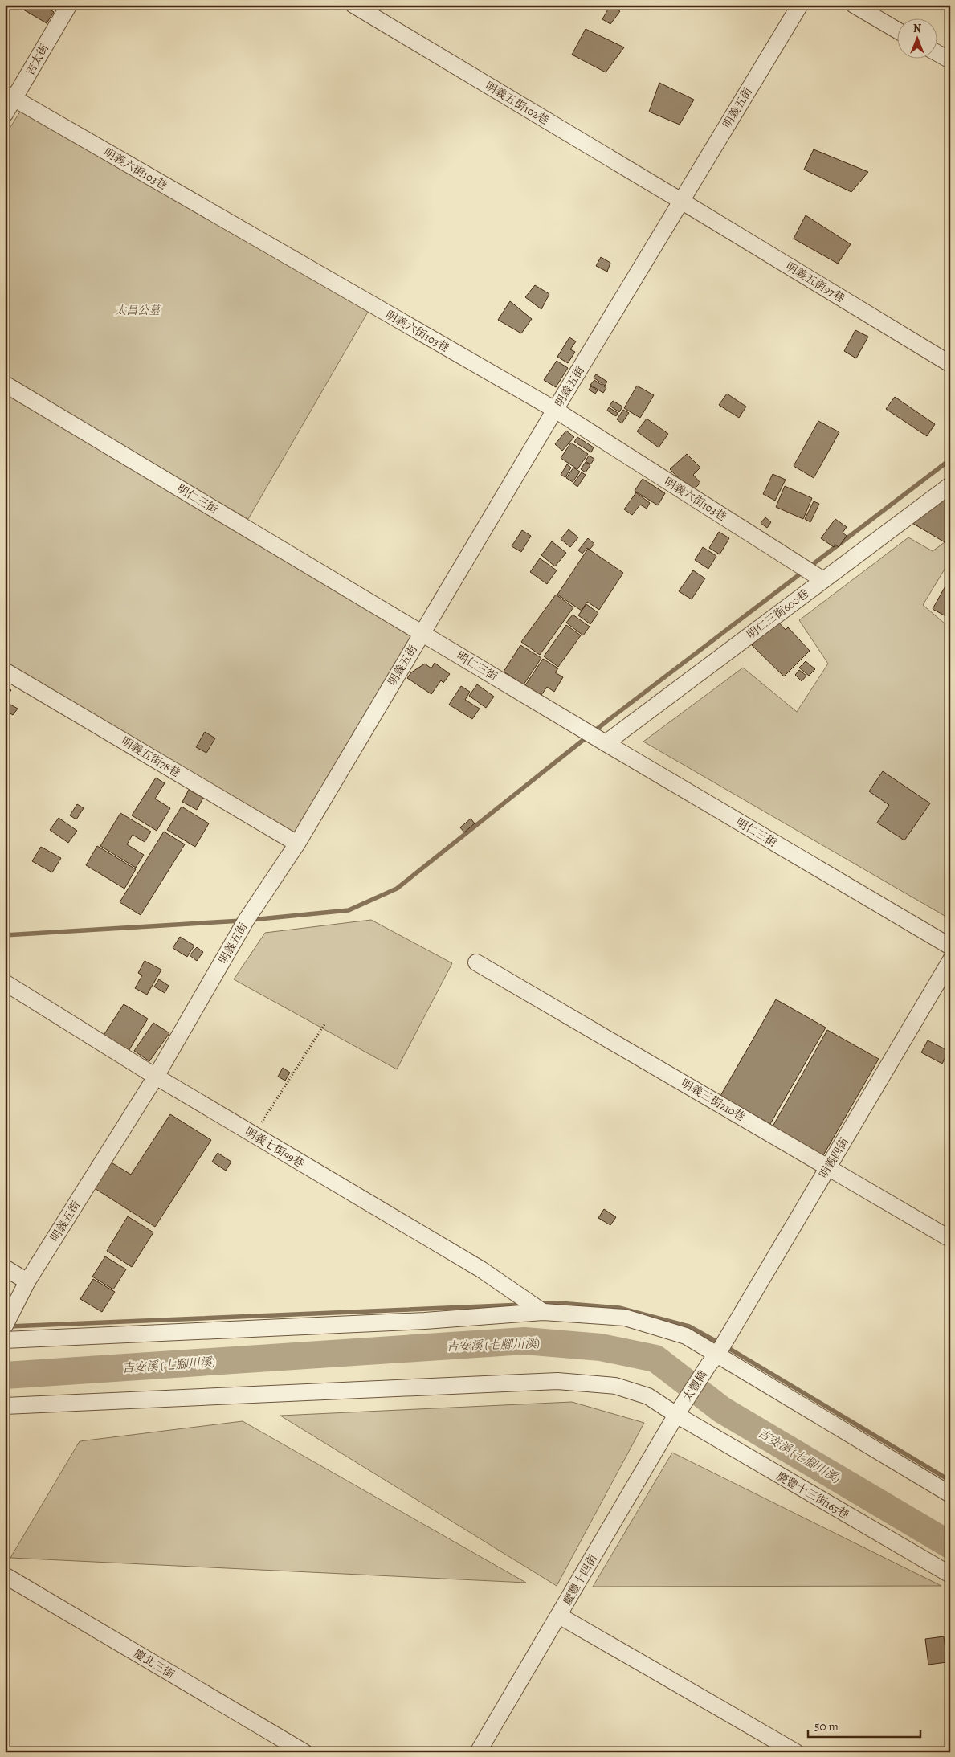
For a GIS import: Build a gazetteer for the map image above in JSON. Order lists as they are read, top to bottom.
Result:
{
  "streets": {
    "street": [
      "吉太街",
      "明義五街102巷",
      "明義五街",
      "明義六街103巷",
      "明義五街97巷",
      "明仁三街",
      "明仁三街600巷",
      "明義五街78巷",
      "明義三街210巷",
      "明義七街99巷",
      "明義四街",
      "太豐橋",
      "慶豐十三街165巷",
      "慶豐十四街",
      "慶北三街"
    ]
  },
  "crossings": [
    ["吉太街", "明義六街103巷"],
    ["明義五街102巷", "明義五街"],
    ["明義五街102巷", "明義五街97巷"],
    ["明義五街", "明義六街103巷"],
    ["明義五街", "明義五街97巷"],
    ["明義五街", "明仁三街"],
    ["明義五街", "明義五街78巷"],
    ["明義五街", "明義七街99巷"],
    ["明義六街103巷", "明仁三街600巷"],
    ["明仁三街", "明仁三街600巷"],
    ["明義三街210巷", "明義四街"],
    ["明義四街", "太豐橋"],
    ["太豐橋", "慶豐十三街165巷"],
    ["太豐橋", "慶豐十四街"],
    ["慶豐十三街165巷", "慶豐十四街"]
  ],
  "water": ["吉安溪 (七腳川溪)"],
  "parks": ["太昌公墓"],
  "scale_bar": "50 m",
  "north": "top"
}
